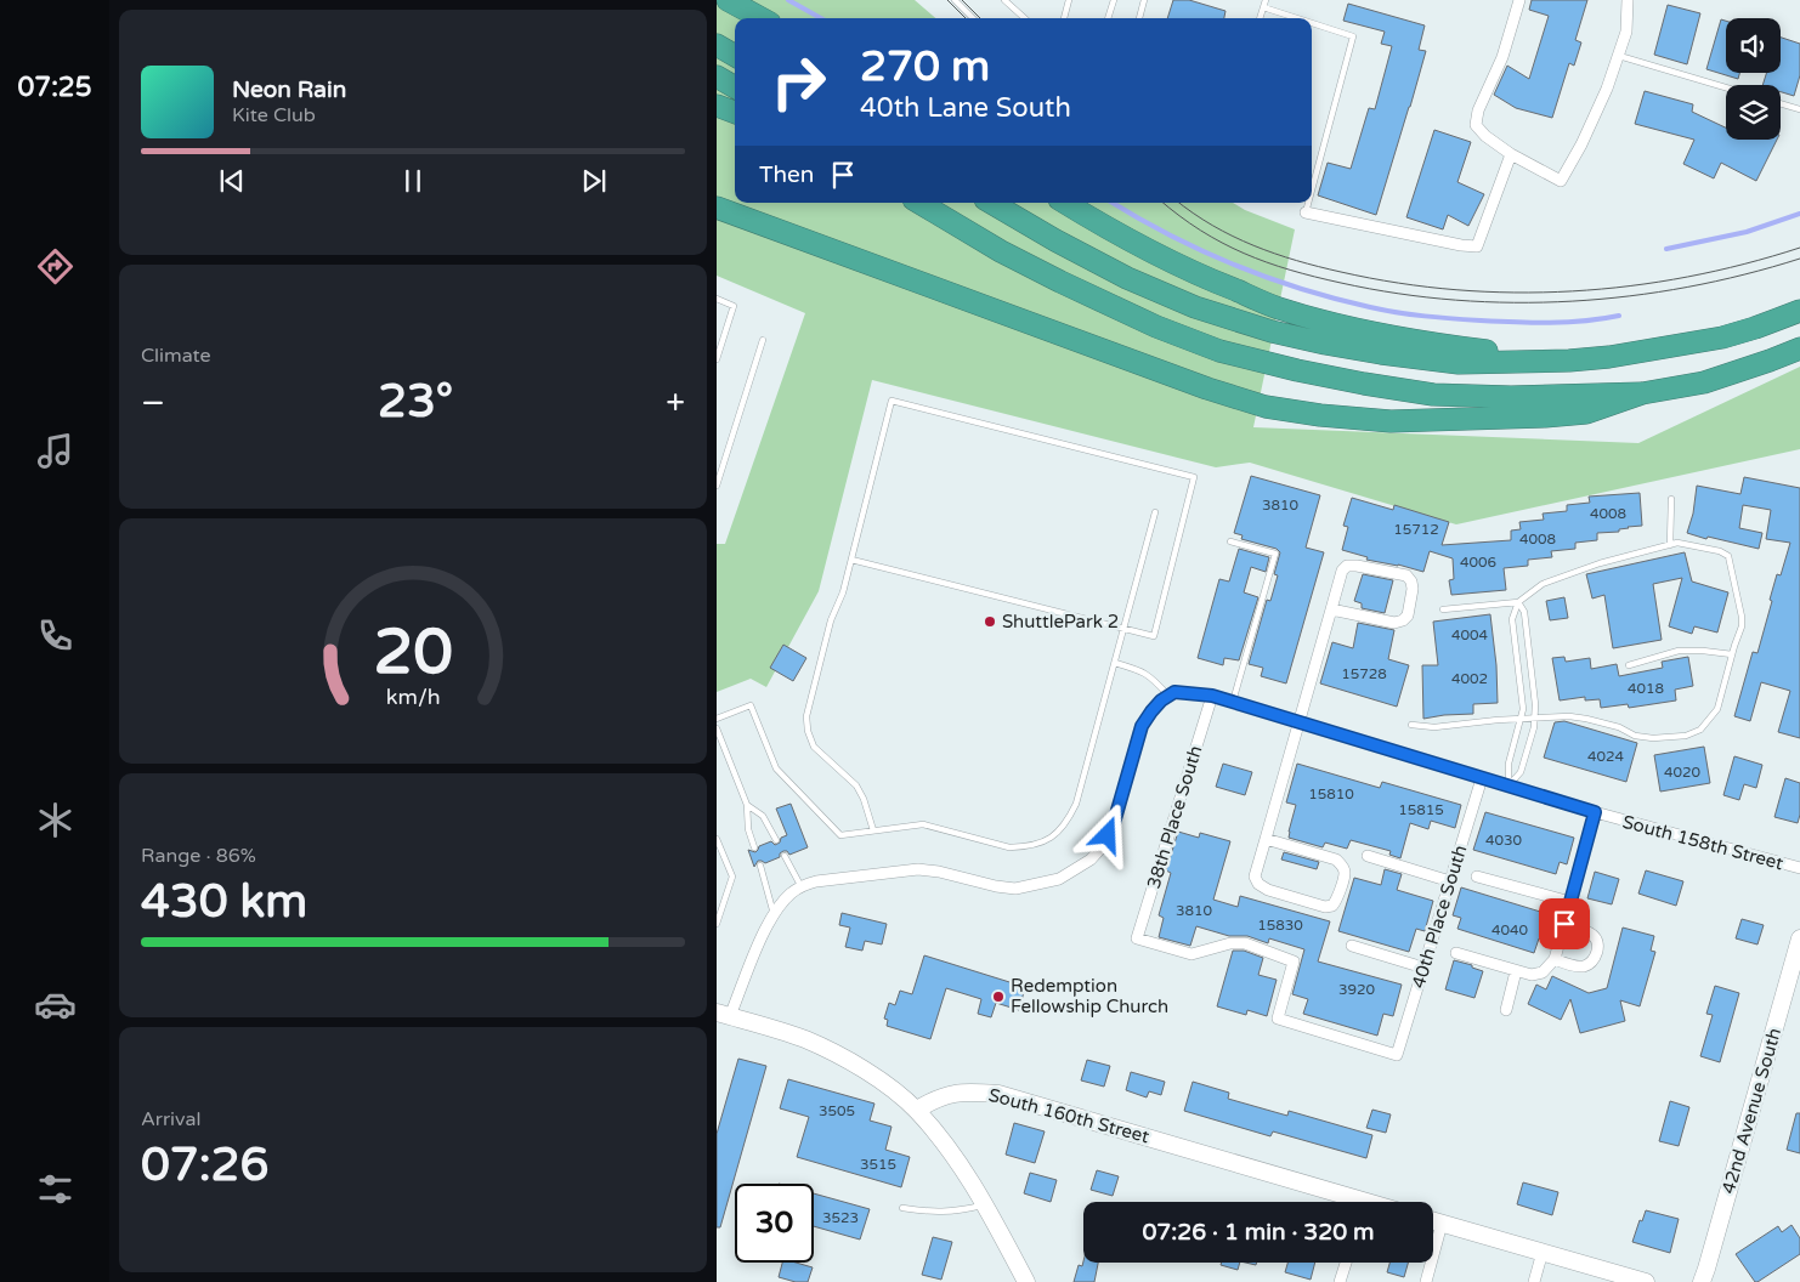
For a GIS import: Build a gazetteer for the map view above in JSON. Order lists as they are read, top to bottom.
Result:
{
  "streets": {
    "street": [
      "38th Place South",
      "South 158th Street",
      "40th Place South",
      "42nd Avenue South",
      "South 160th Street"
    ]
  },
  "crossings": [
    ["38th Place South", "South 158th Street"],
    ["38th Place South", "40th Place South"],
    ["South 158th Street", "40th Place South"]
  ],
  "places": ["ShuttlePark 2", "Redemption Fellowship Church"],
  "house_numbers": [
    "3810",
    "4008",
    "15712",
    "4008",
    "4006",
    "4004",
    "15728",
    "4002",
    "4018",
    "4024",
    "4020",
    "15810",
    "15815",
    "4030",
    "3810",
    "15830",
    "4040",
    "3920",
    "3505",
    "3515",
    "3523"
  ],
  "page": {
    "tabs": "07:25",
    "turn": ["270 m", "40th Lane South"],
    "song": ["Neon Rain", "Kite Club"],
    "then": "Then",
    "tile": [
      "Climate",
      ["Range · 86%", "430 km"],
      ["Arrival", "07:26"]
    ],
    "heat": ["−", "23°", "+"],
    "limit": "30",
    "trip": "07:26 · 1 min · 320 m",
    "gauge": ["20", "km/h"]
  }
}
